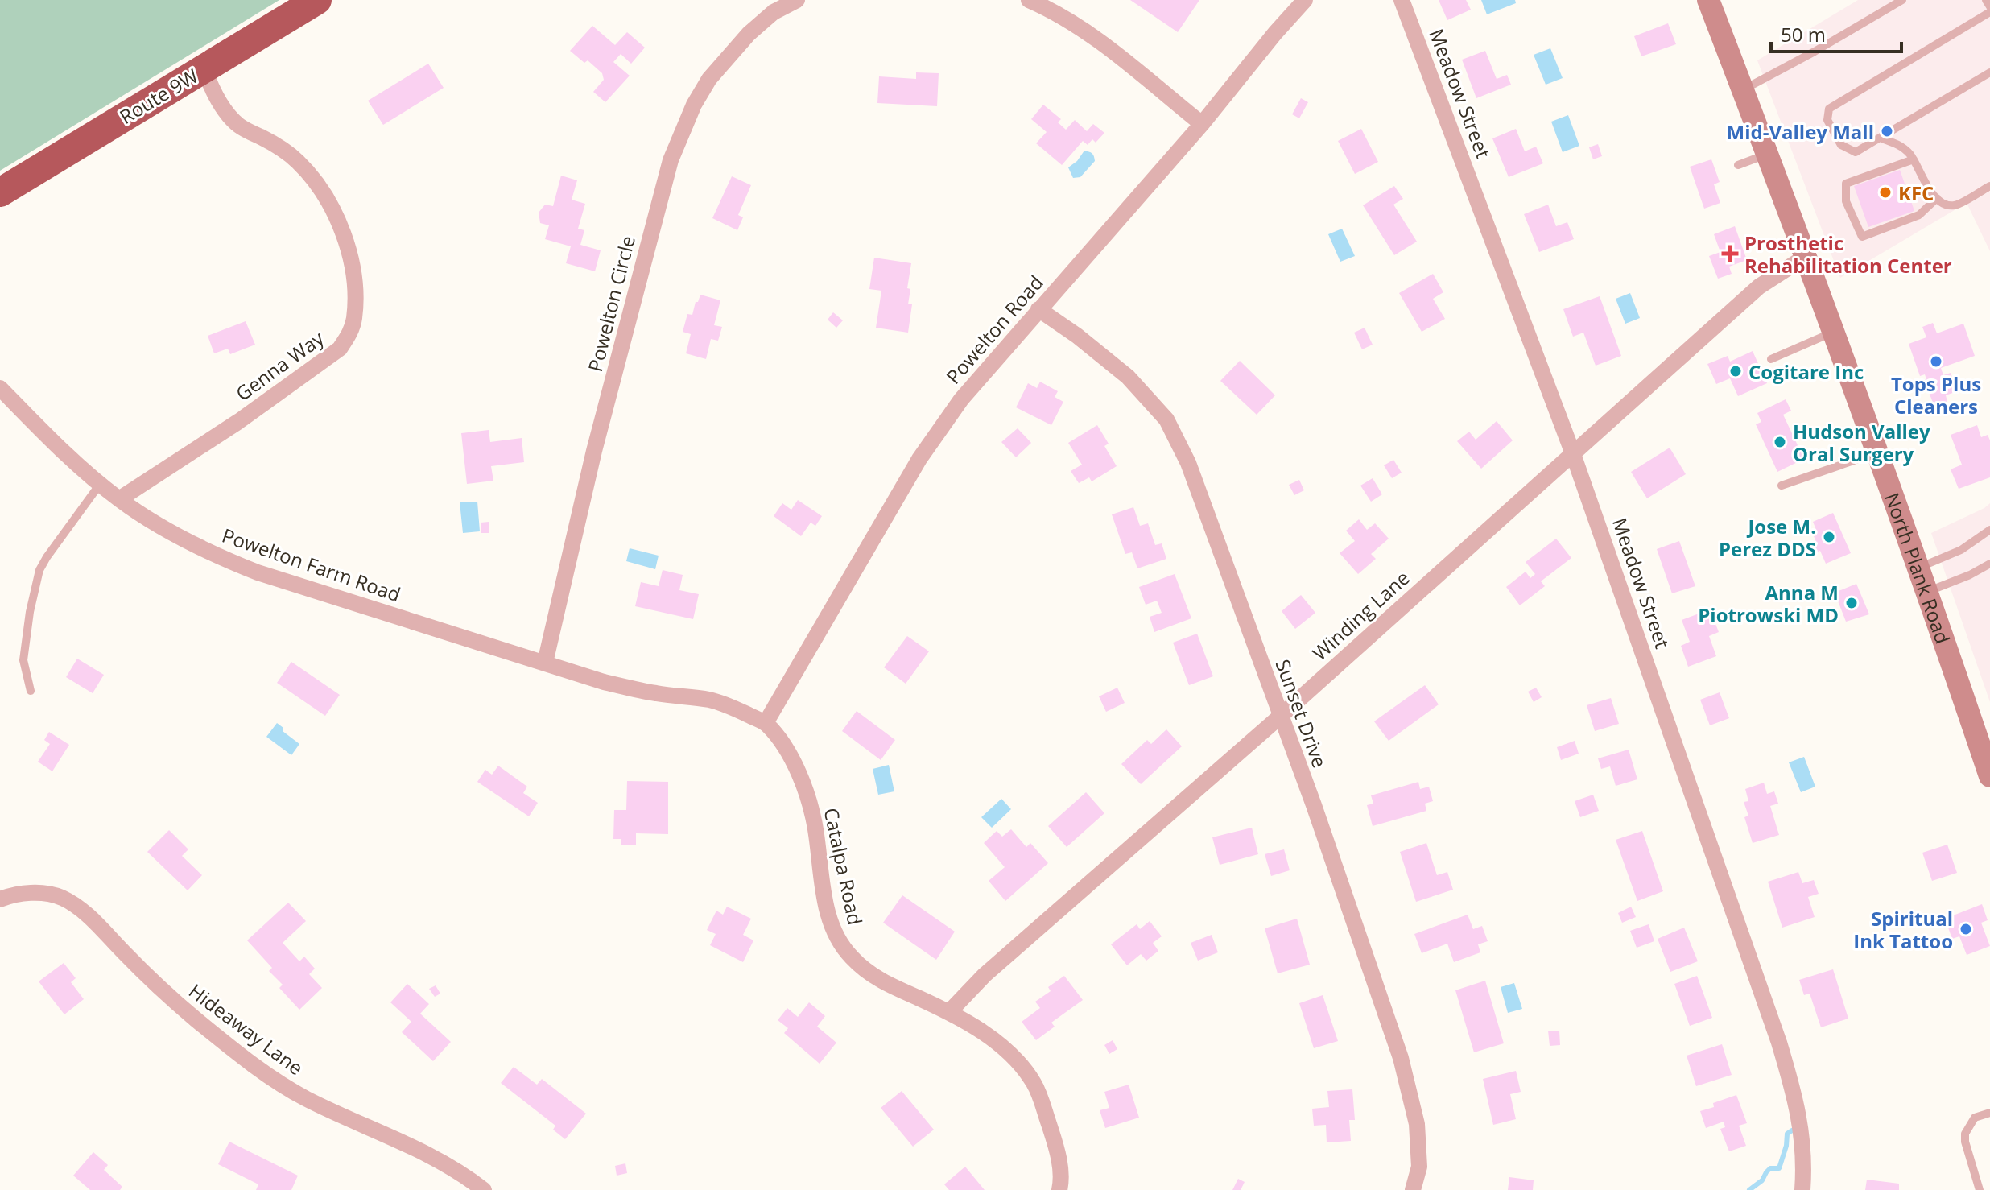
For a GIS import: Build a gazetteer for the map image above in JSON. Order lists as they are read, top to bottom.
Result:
{
  "streets": {
    "highway": ["Route 9W"],
    "main road": ["North Plank Road"],
    "street": [
      "Meadow Street",
      "Powelton Circle",
      "Powelton Road",
      "Genna Way",
      "Powelton Farm Road",
      "Winding Lane",
      "Sunset Drive",
      "Catalpa Road",
      "Hideaway Lane"
    ]
  },
  "crossings": [
    ["Meadow Street", "Winding Lane"],
    ["Route 9W", "Genna Way"],
    ["Powelton Circle", "Powelton Farm Road"],
    ["Powelton Circle", "Catalpa Road"],
    ["Powelton Road", "Sunset Drive"],
    ["Powelton Road", "Catalpa Road"],
    ["Genna Way", "Powelton Farm Road"],
    ["Powelton Farm Road", "Catalpa Road"],
    ["North Plank Road", "Winding Lane"],
    ["Winding Lane", "Sunset Drive"],
    ["Winding Lane", "Catalpa Road"]
  ],
  "places": {
    "other": [
      "Mid-Valley Mall",
      "KFC",
      "Tops Plus Cleaners",
      "Cogitare Inc",
      "Hudson Valley Oral Surgery",
      "Jose M. Perez DDS",
      "Anna M Piotrowski MD",
      "Spiritual Ink Tattoo"
    ],
    "health": ["Prosthetic Rehabilitation Center"]
  },
  "scale_bar": "50 m"
}
